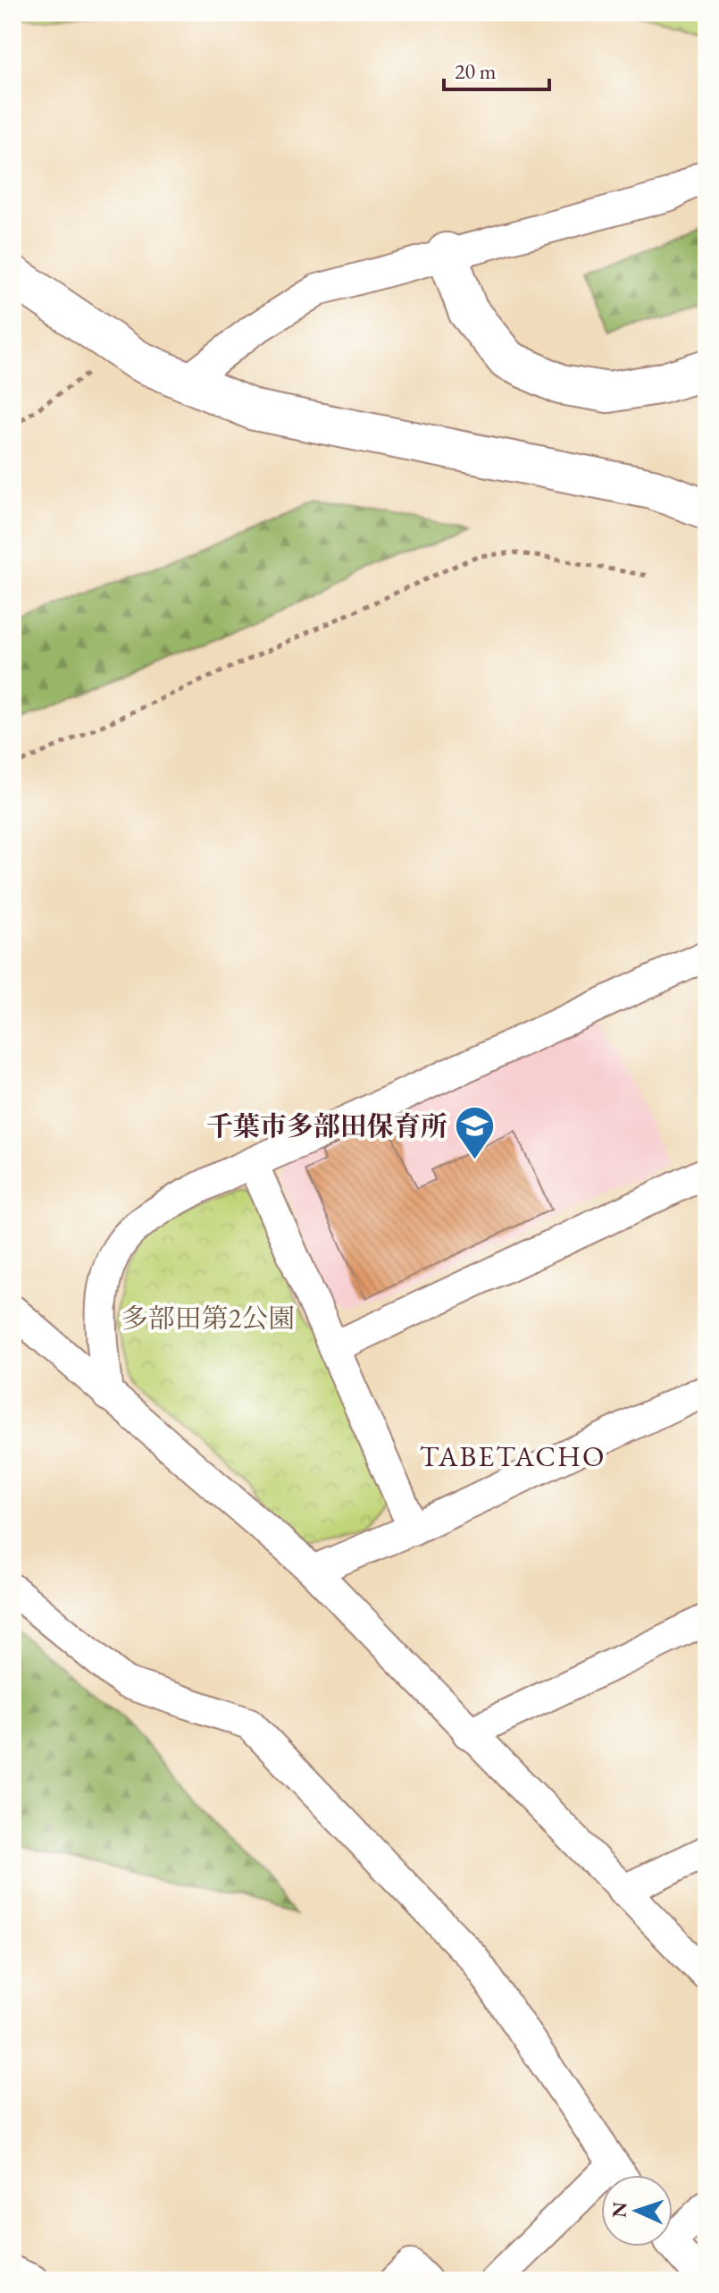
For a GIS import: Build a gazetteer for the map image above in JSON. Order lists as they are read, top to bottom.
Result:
{
  "districts": ["TABETACHO"],
  "parks": ["多部田第2公園"],
  "places": {
    "school or university": ["千葉市多部田保育所"]
  },
  "scale_bar": "20 m",
  "north": "left"
}
